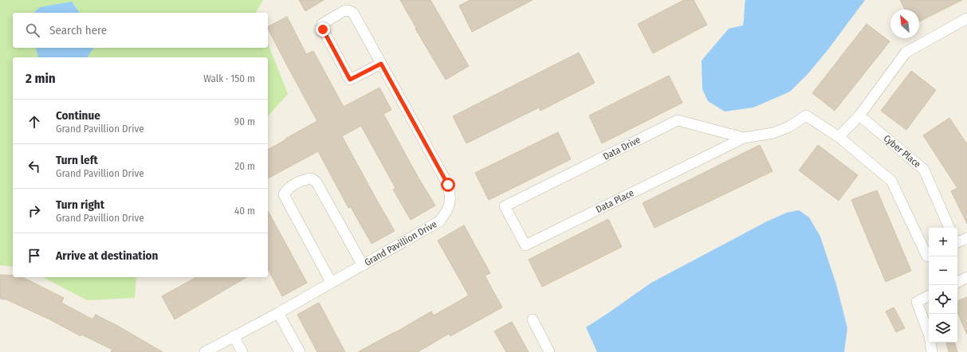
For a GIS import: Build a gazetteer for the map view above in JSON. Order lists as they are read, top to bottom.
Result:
{
  "streets": {
    "street": [
      "Data Drive",
      "Cyber Place",
      "Data Place",
      "Grand Pavillion Drive"
    ]
  },
  "crossings": [
    ["Data Drive", "Data Place"]
  ],
  "north": "top left",
  "page": {
    "search": "Search here",
    "heading": ["2 min", "Walk · 150 m"],
    "list": [
      ["Continue", "Grand Pavillion Drive", "90 m"],
      ["Turn left", "Grand Pavillion Drive", "20 m"],
      ["Turn right", "Grand Pavillion Drive", "40 m"],
      "Arrive at destination"
    ],
    "map_buttons": ["+", "−"]
  }
}
